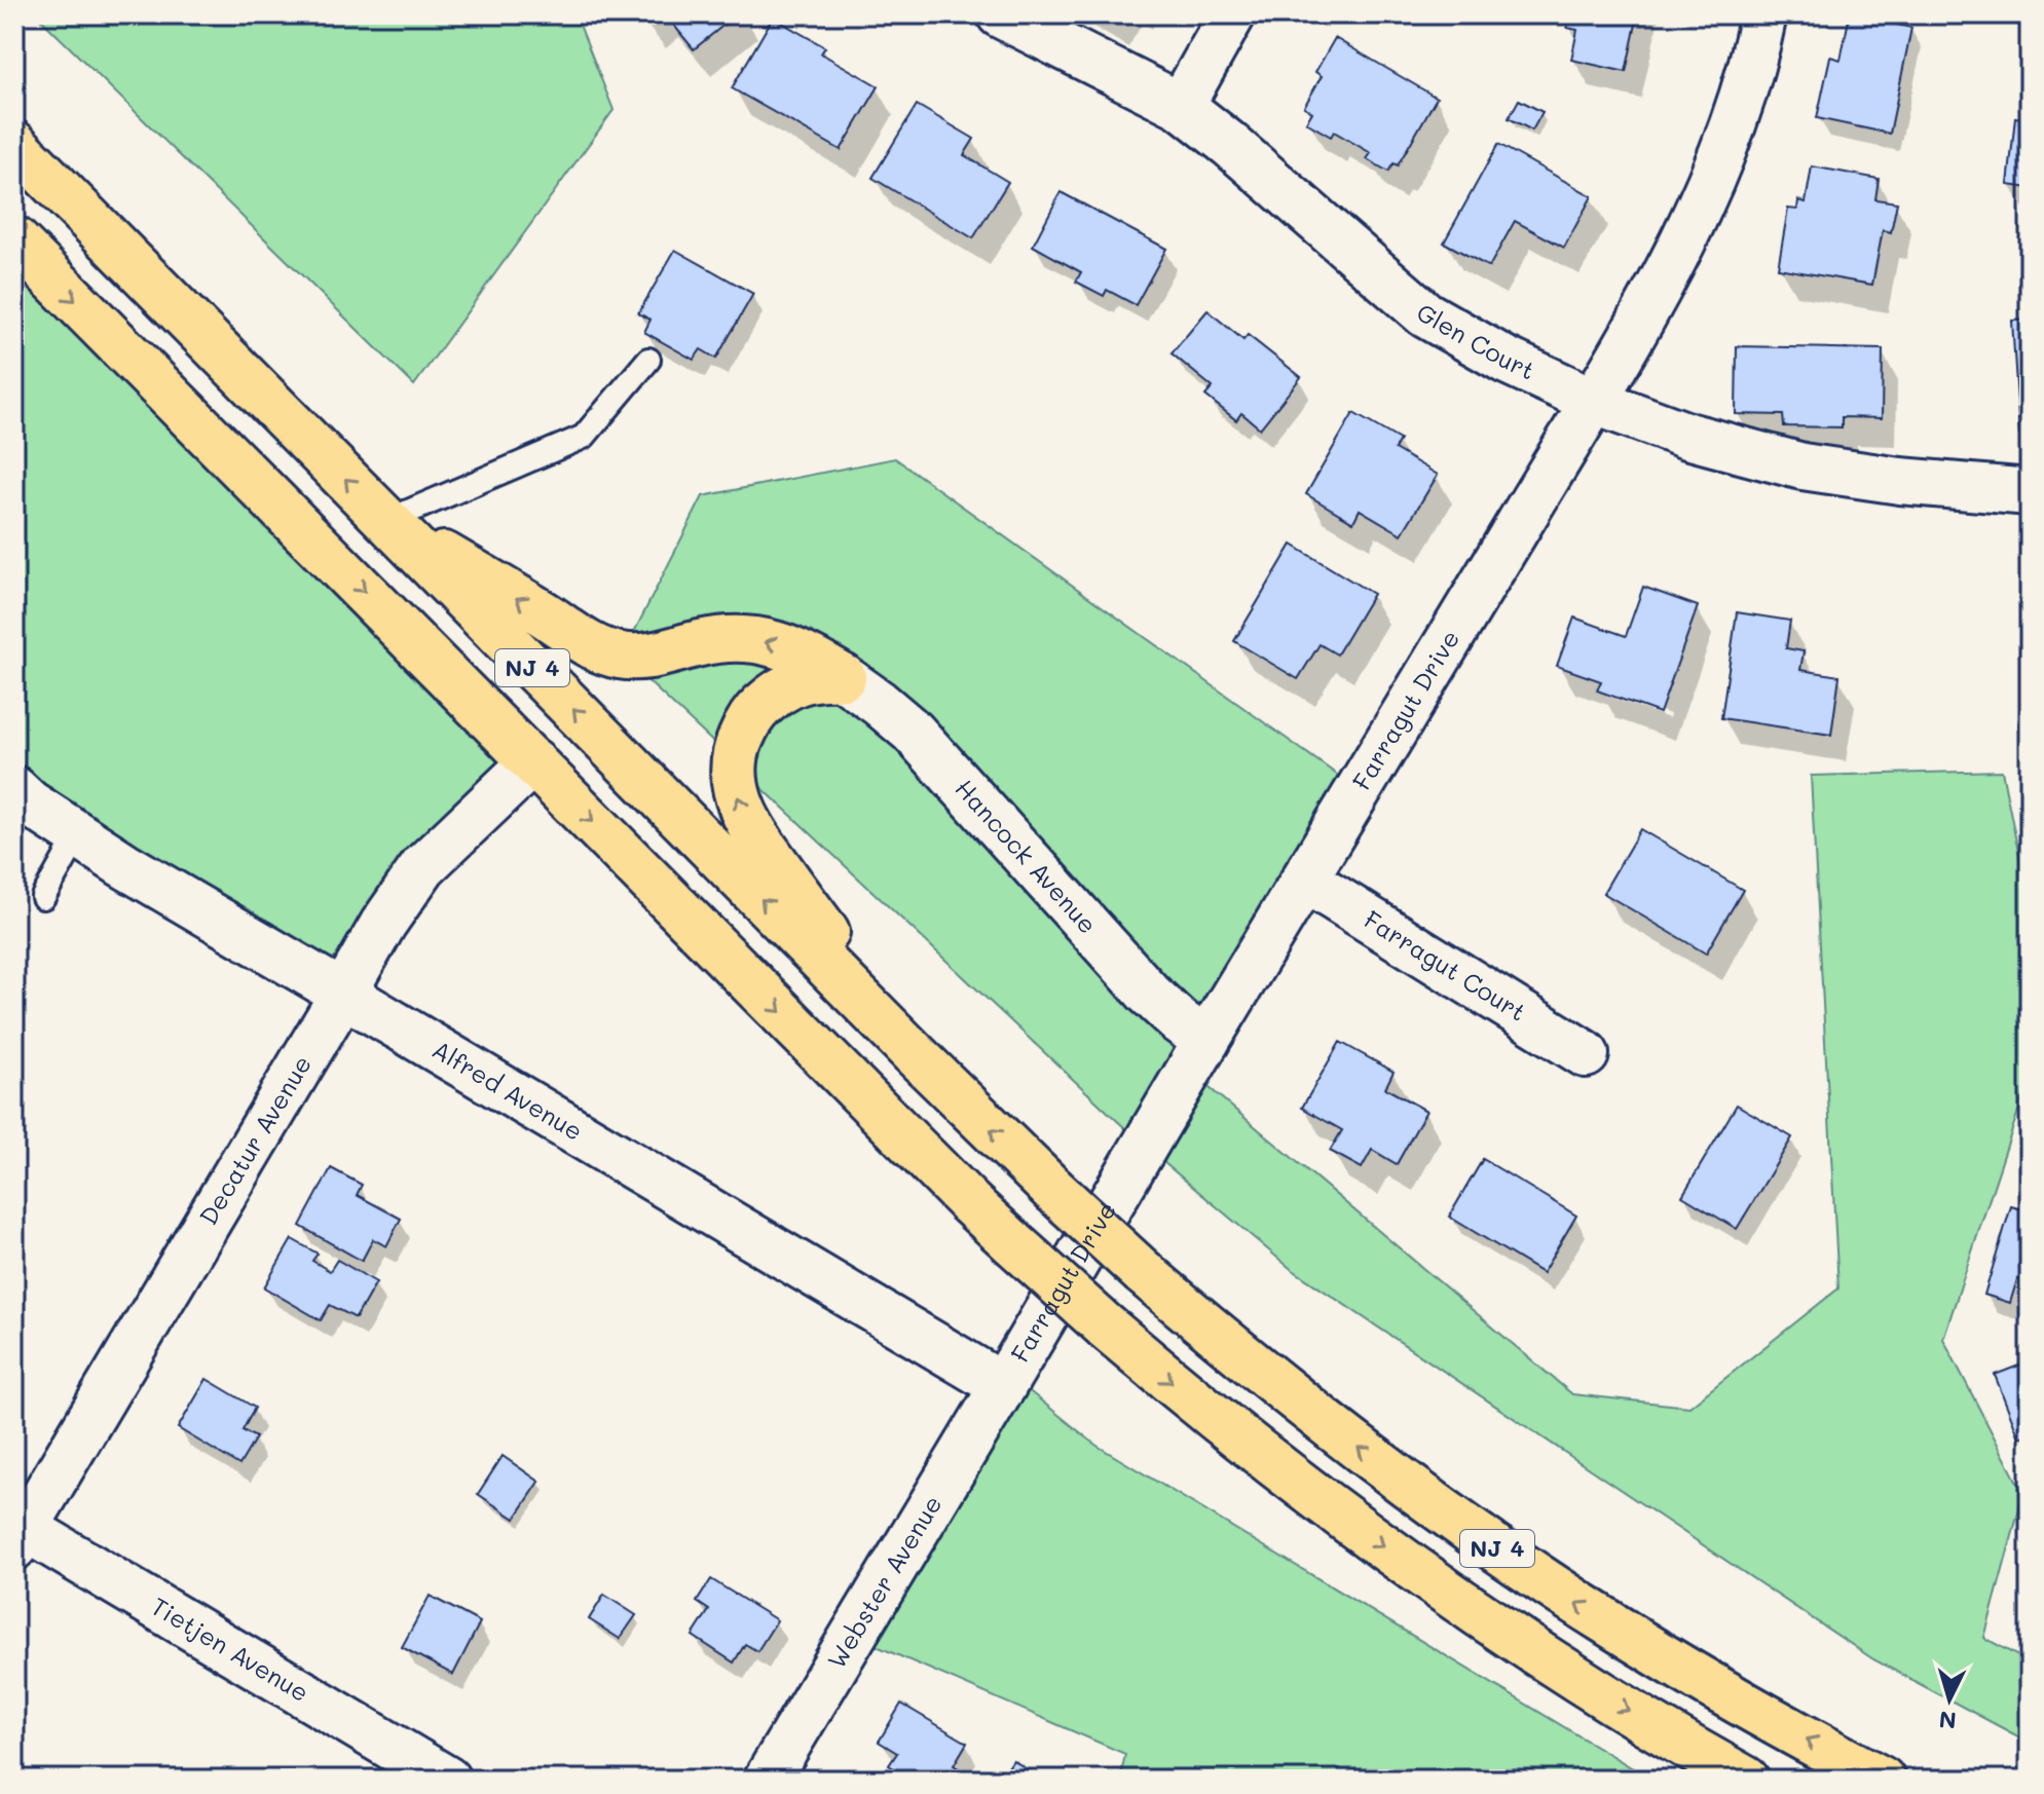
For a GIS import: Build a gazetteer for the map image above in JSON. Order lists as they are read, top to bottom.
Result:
{
  "streets": {
    "highway": ["NJ 4"],
    "street": [
      "Glen Court",
      "Farragut Drive",
      "Hancock Avenue",
      "Farragut Court",
      "Alfred Avenue",
      "Decatur Avenue",
      "Webster Avenue",
      "Tietjen Avenue"
    ]
  },
  "crossings": [
    ["Glen Court", "Farragut Drive"],
    ["NJ 4", "Decatur Avenue"],
    ["Farragut Drive", "Hancock Avenue"],
    ["Farragut Drive", "Farragut Court"],
    ["Farragut Drive", "Alfred Avenue"],
    ["Farragut Drive", "Webster Avenue"],
    ["Alfred Avenue", "Decatur Avenue"],
    ["Alfred Avenue", "Webster Avenue"],
    ["Decatur Avenue", "Tietjen Avenue"]
  ],
  "north": "bottom"
}
